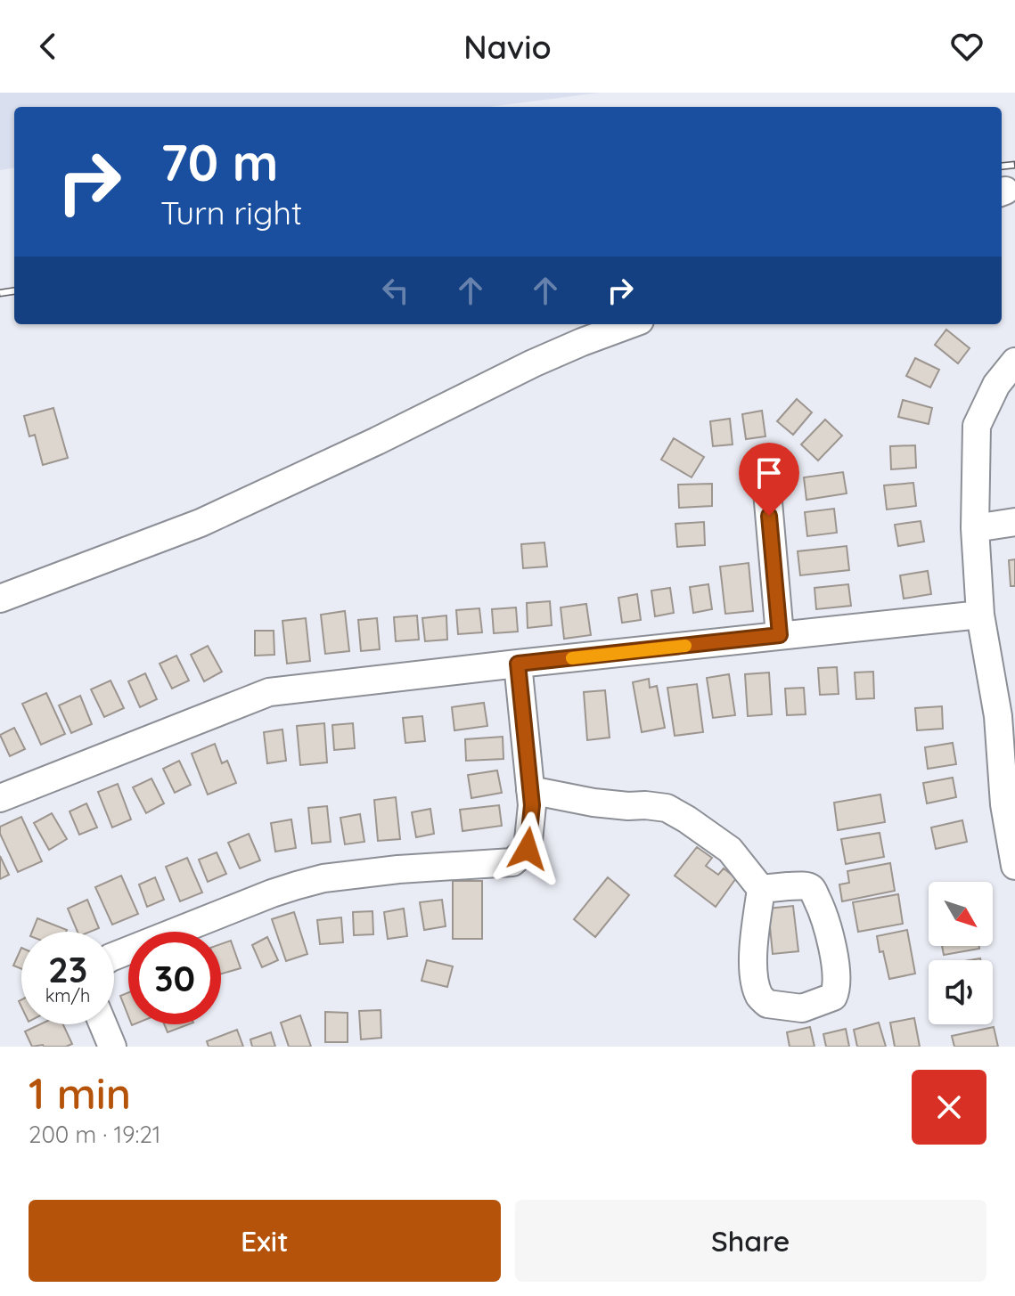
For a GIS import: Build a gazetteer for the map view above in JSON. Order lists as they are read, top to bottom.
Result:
{
  "north": "bottom right",
  "page": {
    "header": "Navio",
    "turn": ["70 m", "Turn right"],
    "speed": "23 km/h",
    "limit": "30",
    "heading": ["1 min", "200 m · 19:21"],
    "buttons": ["Exit", "Share"]
  }
}
